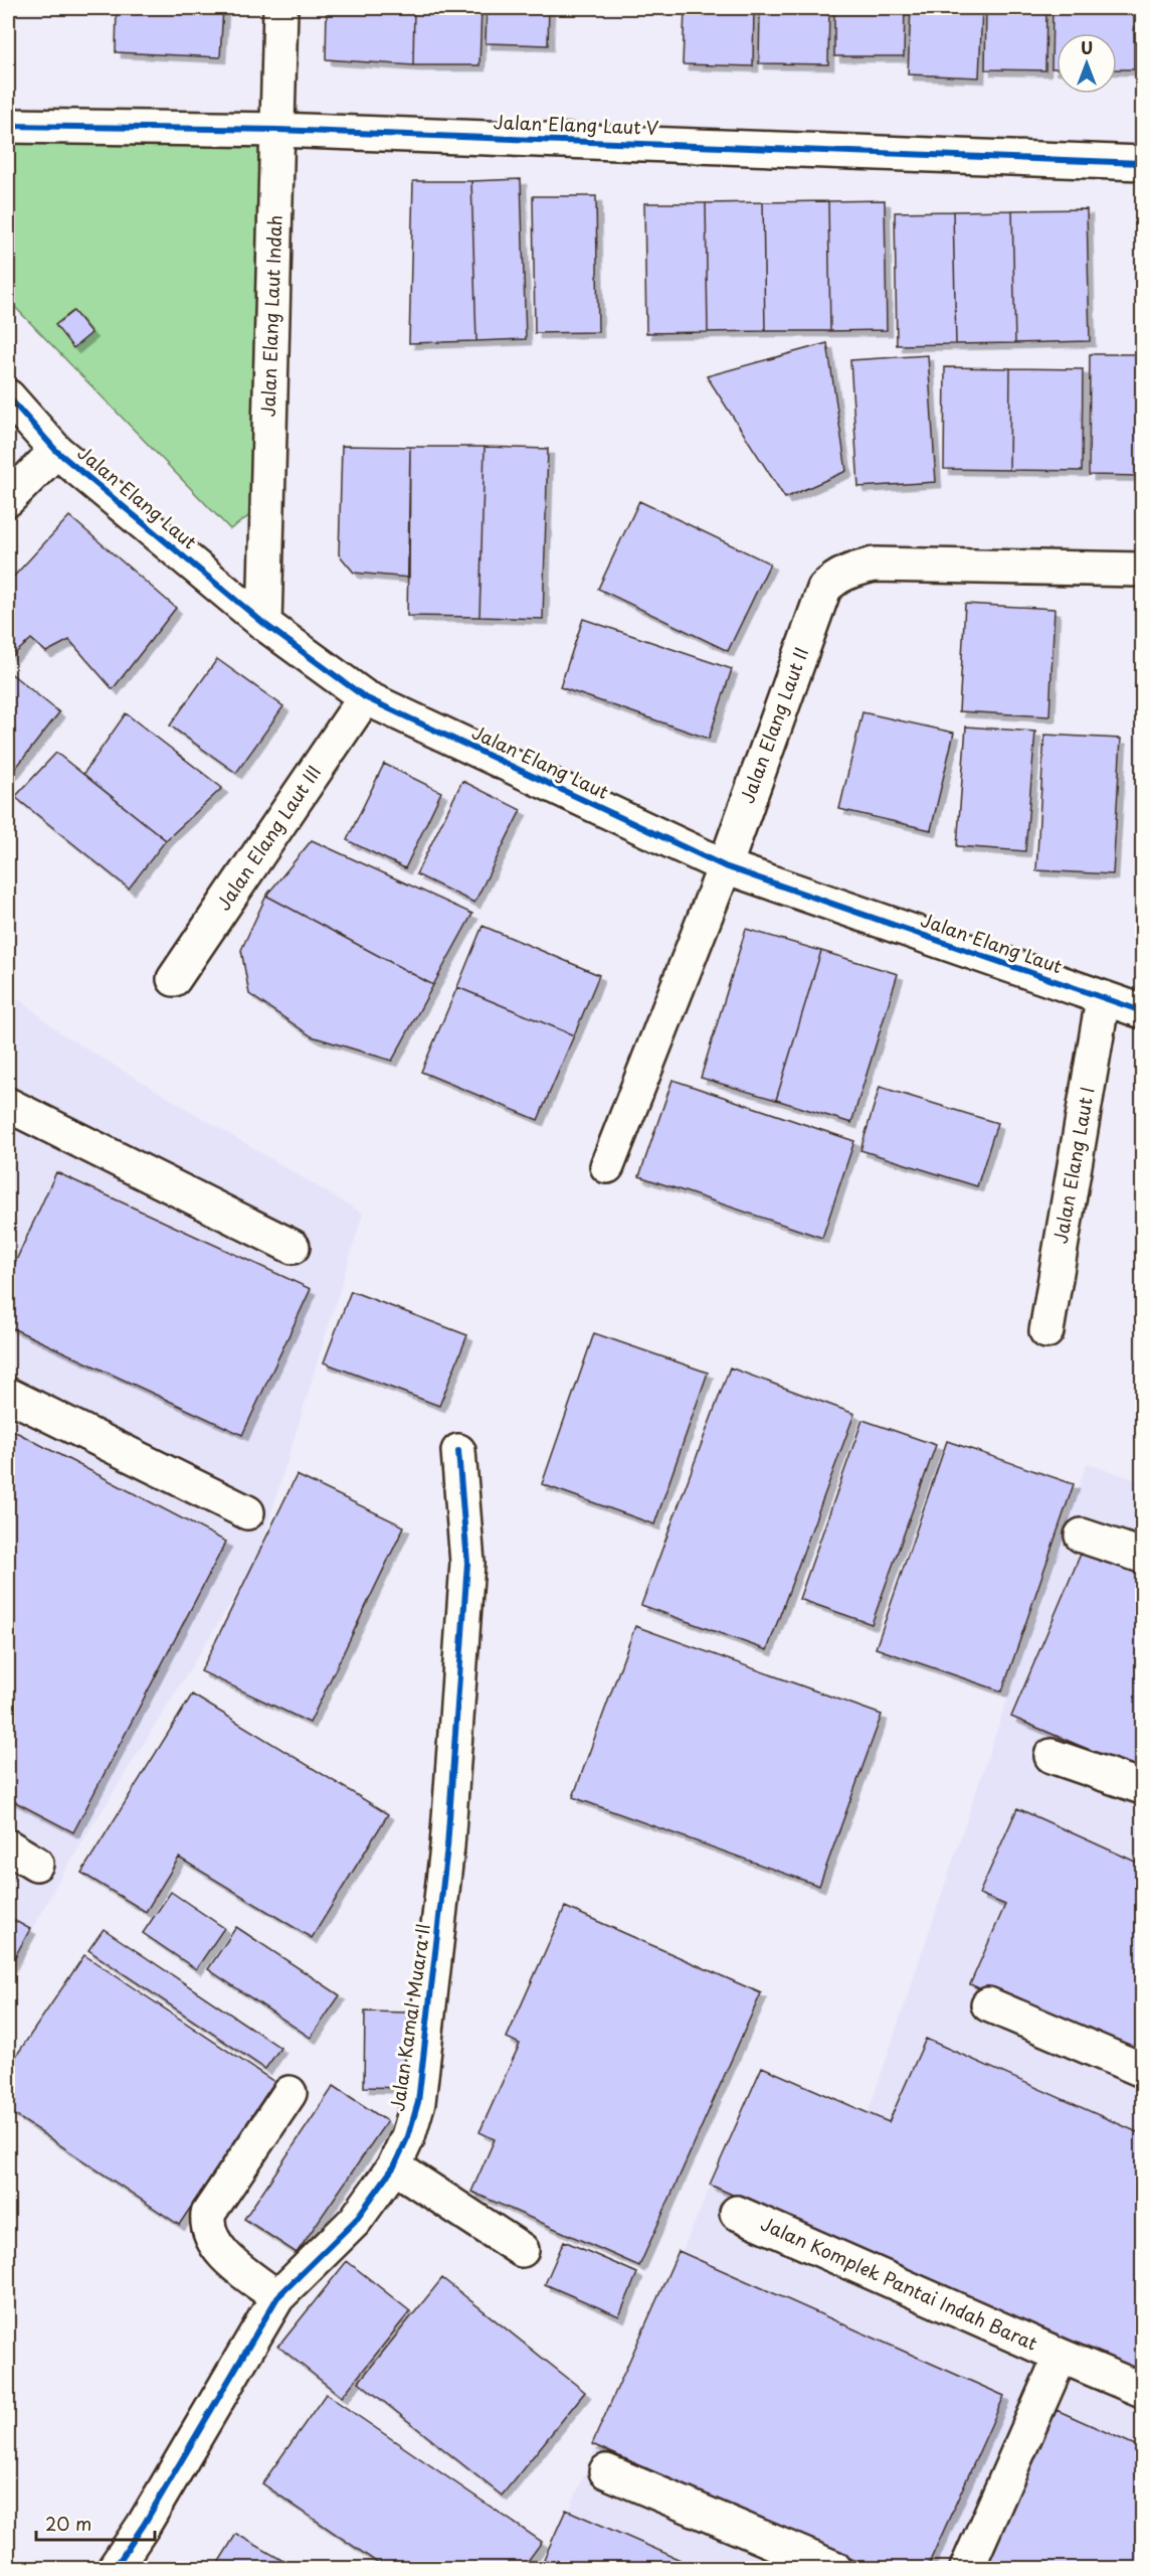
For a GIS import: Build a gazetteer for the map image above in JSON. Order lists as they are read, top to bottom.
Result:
{
  "streets": {
    "street": [
      "Jalan Elang Laut V",
      "Jalan Elang Laut Indah",
      "Jalan Elang Laut",
      "Jalan Elang Laut II",
      "Jalan Elang Laut III",
      "Jalan Elang Laut I",
      "Jalan Kamal Muara II",
      "Jalan Komplek Pantai Indah Barat"
    ]
  },
  "crossings": [
    ["Jalan Elang Laut V", "Jalan Elang Laut Indah"],
    ["Jalan Elang Laut Indah", "Jalan Elang Laut"],
    ["Jalan Elang Laut", "Jalan Elang Laut II"],
    ["Jalan Elang Laut", "Jalan Elang Laut III"],
    ["Jalan Elang Laut", "Jalan Elang Laut I"]
  ],
  "scale_bar": "20 m",
  "north": "top"
}
